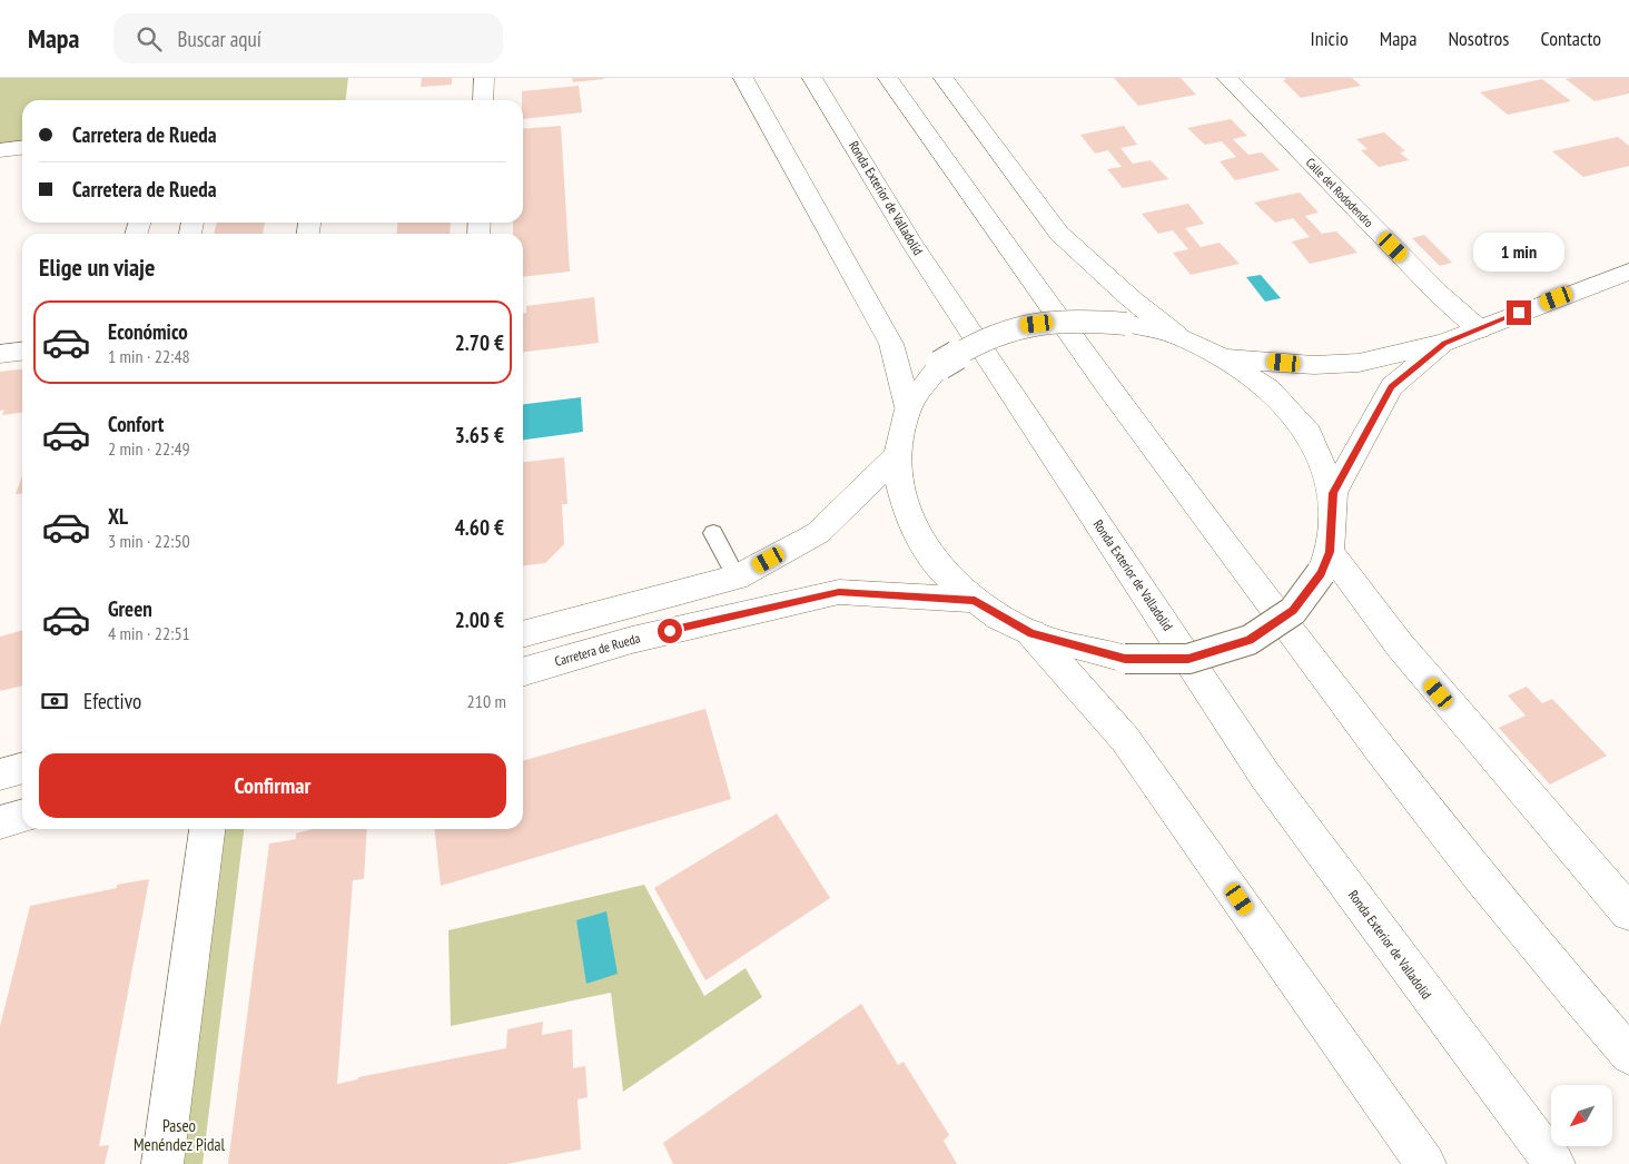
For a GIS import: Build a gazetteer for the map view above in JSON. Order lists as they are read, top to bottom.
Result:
{
  "streets": {
    "main road": ["Calle del Rododendro", "Ronda Exterior de Valladolid", "Carretera de Rueda"]
  },
  "parks": ["Paseo Menéndez Pidal"],
  "north": "bottom left",
  "page": {
    "header": "Mapa",
    "search": "Buscar aquí",
    "nav": [
      "Inicio",
      "Mapa",
      "Nosotros",
      "Contacto"
    ],
    "banner": ["Carretera de Rueda", "Carretera de Rueda"],
    "bubble": "1 min",
    "heading": "Elige un viaje",
    "list": [
      {
        "name": "Económico",
        "note": "1 min · 22:48",
        "value": "2.70 €"
      },
      {
        "name": "Confort",
        "note": "2 min · 22:49",
        "value": "3.65 €"
      },
      {
        "name": "XL",
        "note": "3 min · 22:50",
        "value": "4.60 €"
      },
      {
        "name": "Green",
        "note": "4 min · 22:51",
        "value": "2.00 €"
      }
    ],
    "pay": ["Efectivo", "210 m"],
    "buttons": "Confirmar"
  }
}
